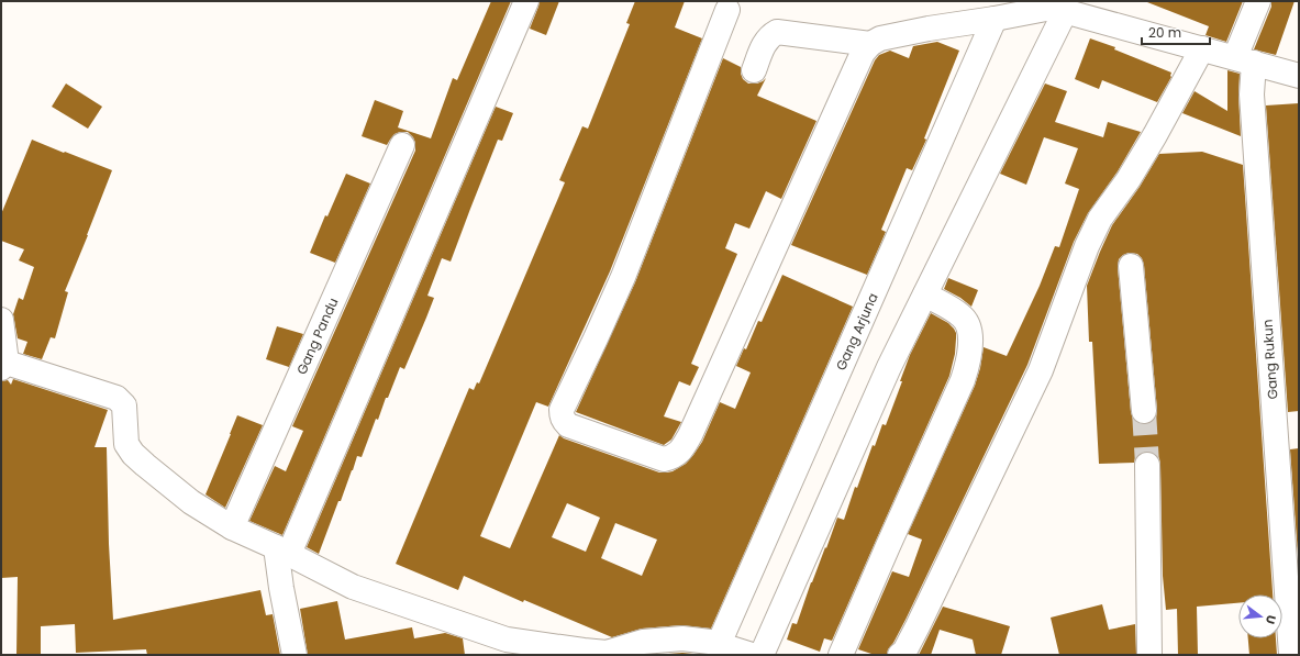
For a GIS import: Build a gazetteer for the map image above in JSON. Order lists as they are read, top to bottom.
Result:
{
  "streets": {
    "street": ["Gang Arjuna", "Gang Pandu", "Gang Rukun"]
  },
  "scale_bar": "20 m",
  "north": "right"
}
